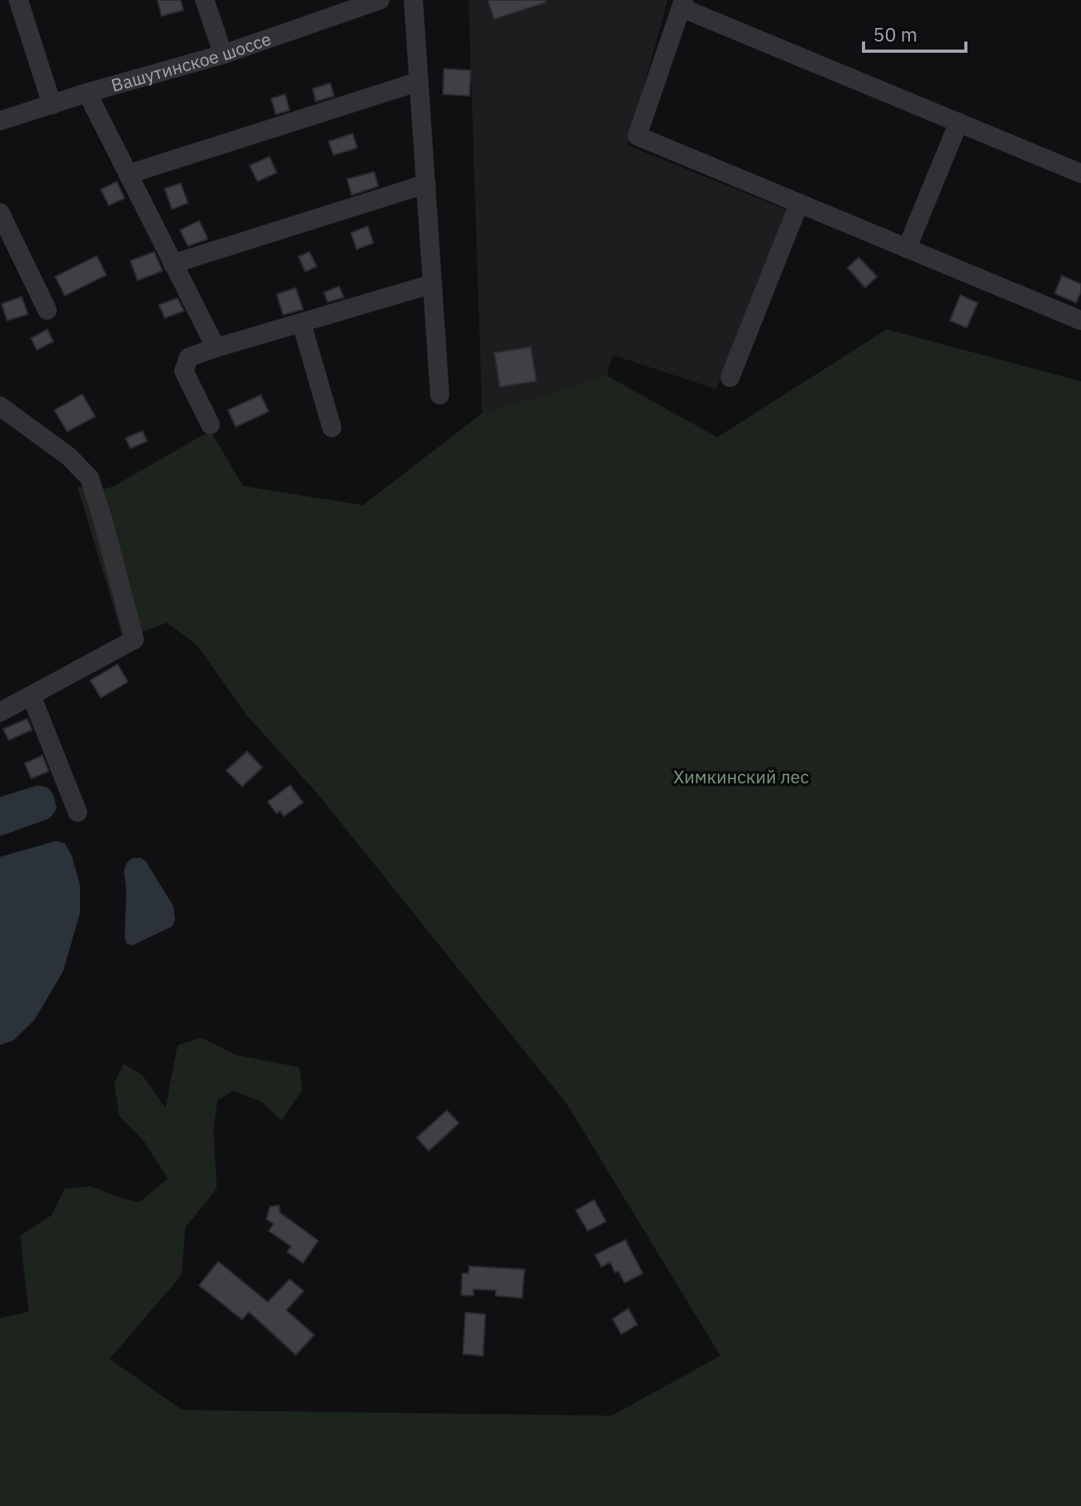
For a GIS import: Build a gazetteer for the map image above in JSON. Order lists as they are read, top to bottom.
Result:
{
  "streets": {
    "street": ["Вашутинское шоссе"]
  },
  "parks": ["Химкинский лес"],
  "scale_bar": "50 m"
}
